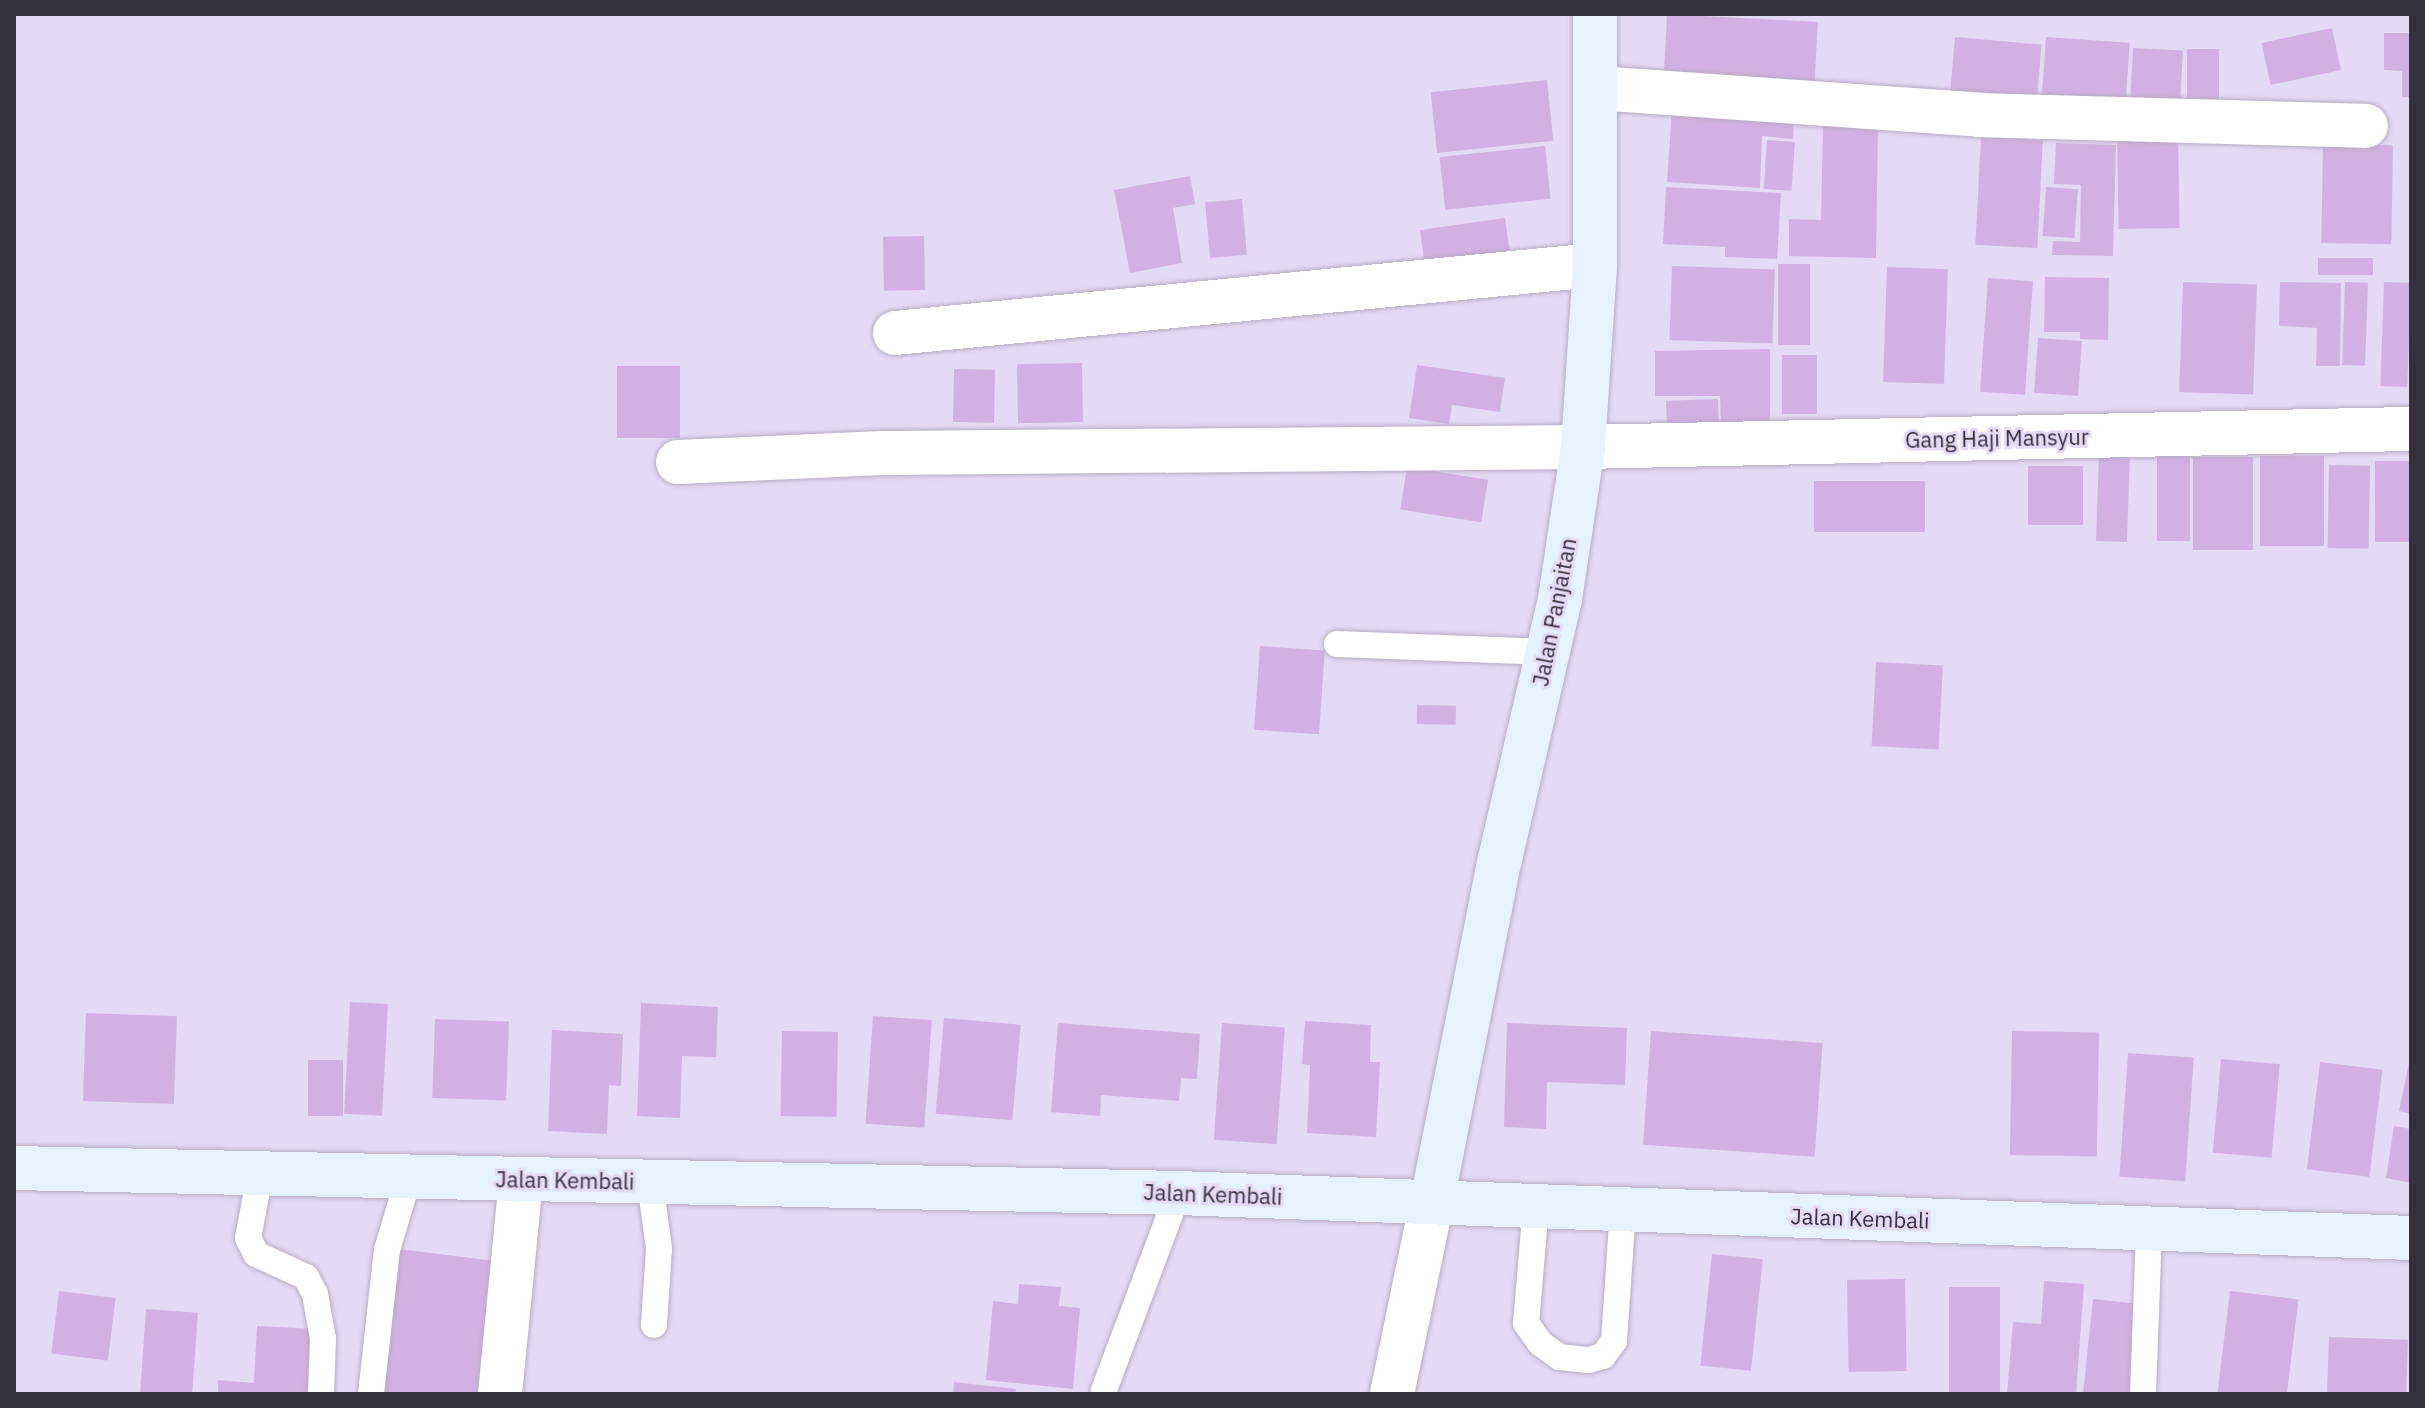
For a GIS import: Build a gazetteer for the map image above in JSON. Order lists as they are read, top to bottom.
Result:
{
  "streets": {
    "street": ["Gang Haji Mansyur", "Jalan Panjaitan", "Jalan Kembali"]
  },
  "crossings": [
    ["Gang Haji Mansyur", "Jalan Panjaitan"],
    ["Jalan Panjaitan", "Jalan Kembali"]
  ]
}
